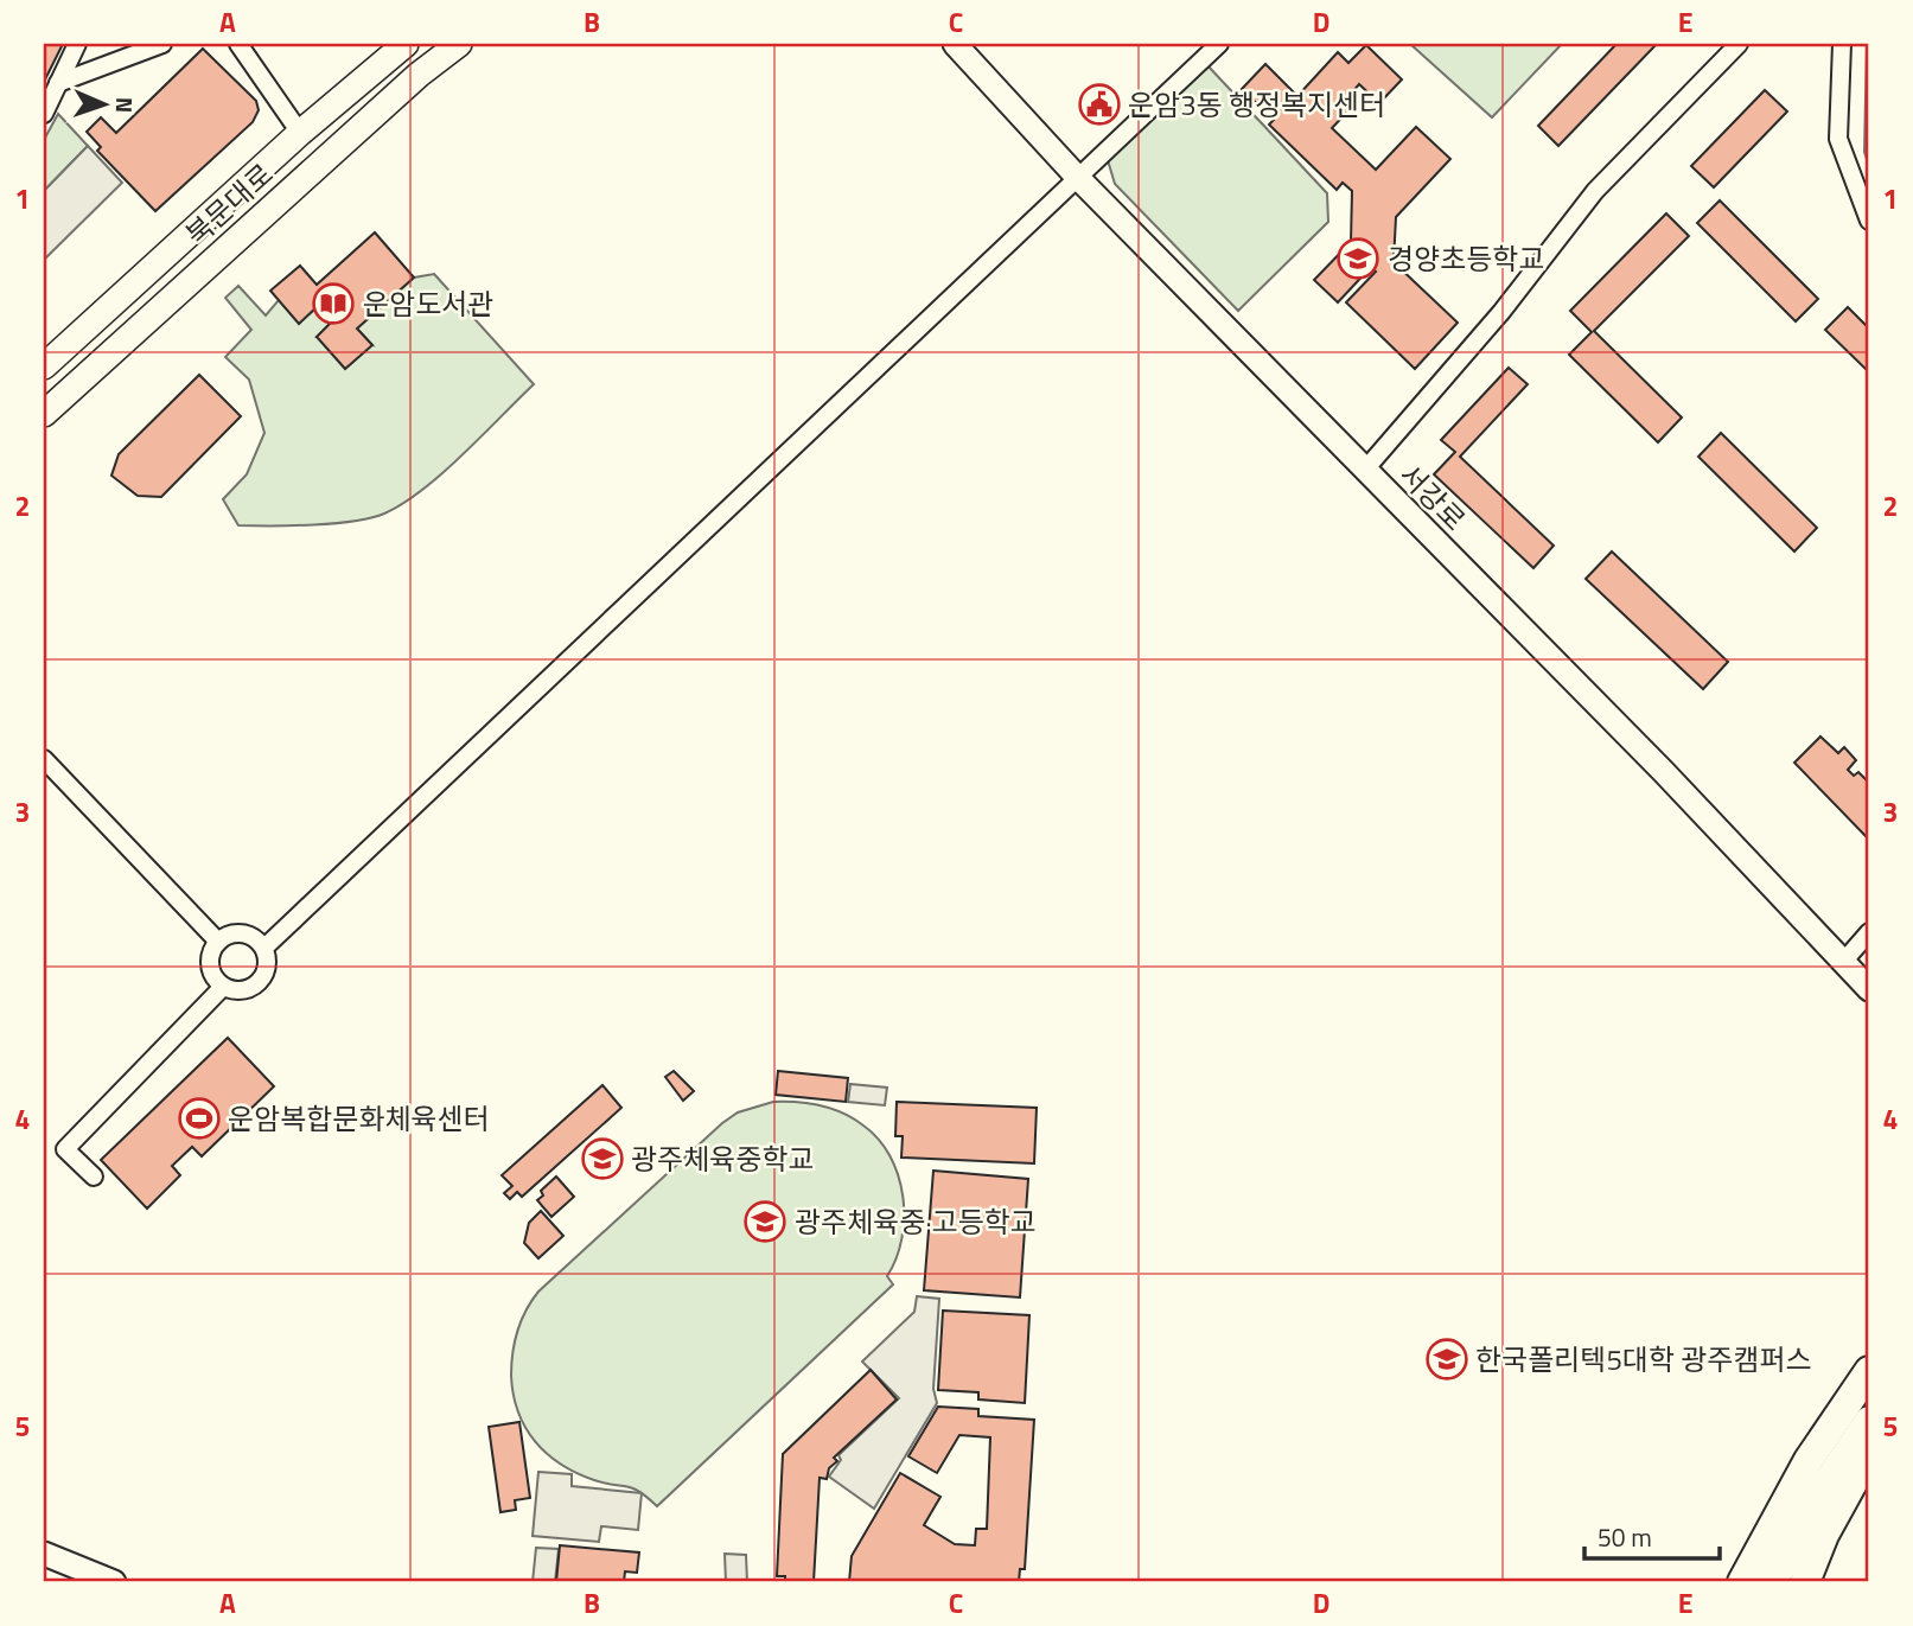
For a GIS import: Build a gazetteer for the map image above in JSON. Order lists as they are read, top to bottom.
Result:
{
  "streets": {
    "main road": ["북문대로", "서강로"]
  },
  "places": {
    "public building": ["운암3동 행정복지센터"],
    "school or university": [
      "경양초등학교",
      "광주체육중학교",
      "광주체육중·고등학교",
      "한국폴리텍5대학 광주캠퍼스"
    ],
    "library": ["운암도서관"],
    "sports": ["운암복합문화체육센터"]
  },
  "scale_bar": "50 m",
  "north": "right",
  "grid": {
    "columns": [
      "A",
      "B",
      "C",
      "D",
      "E"
    ],
    "rows": [
      "1",
      "2",
      "3",
      "4",
      "5"
    ]
  }
}
